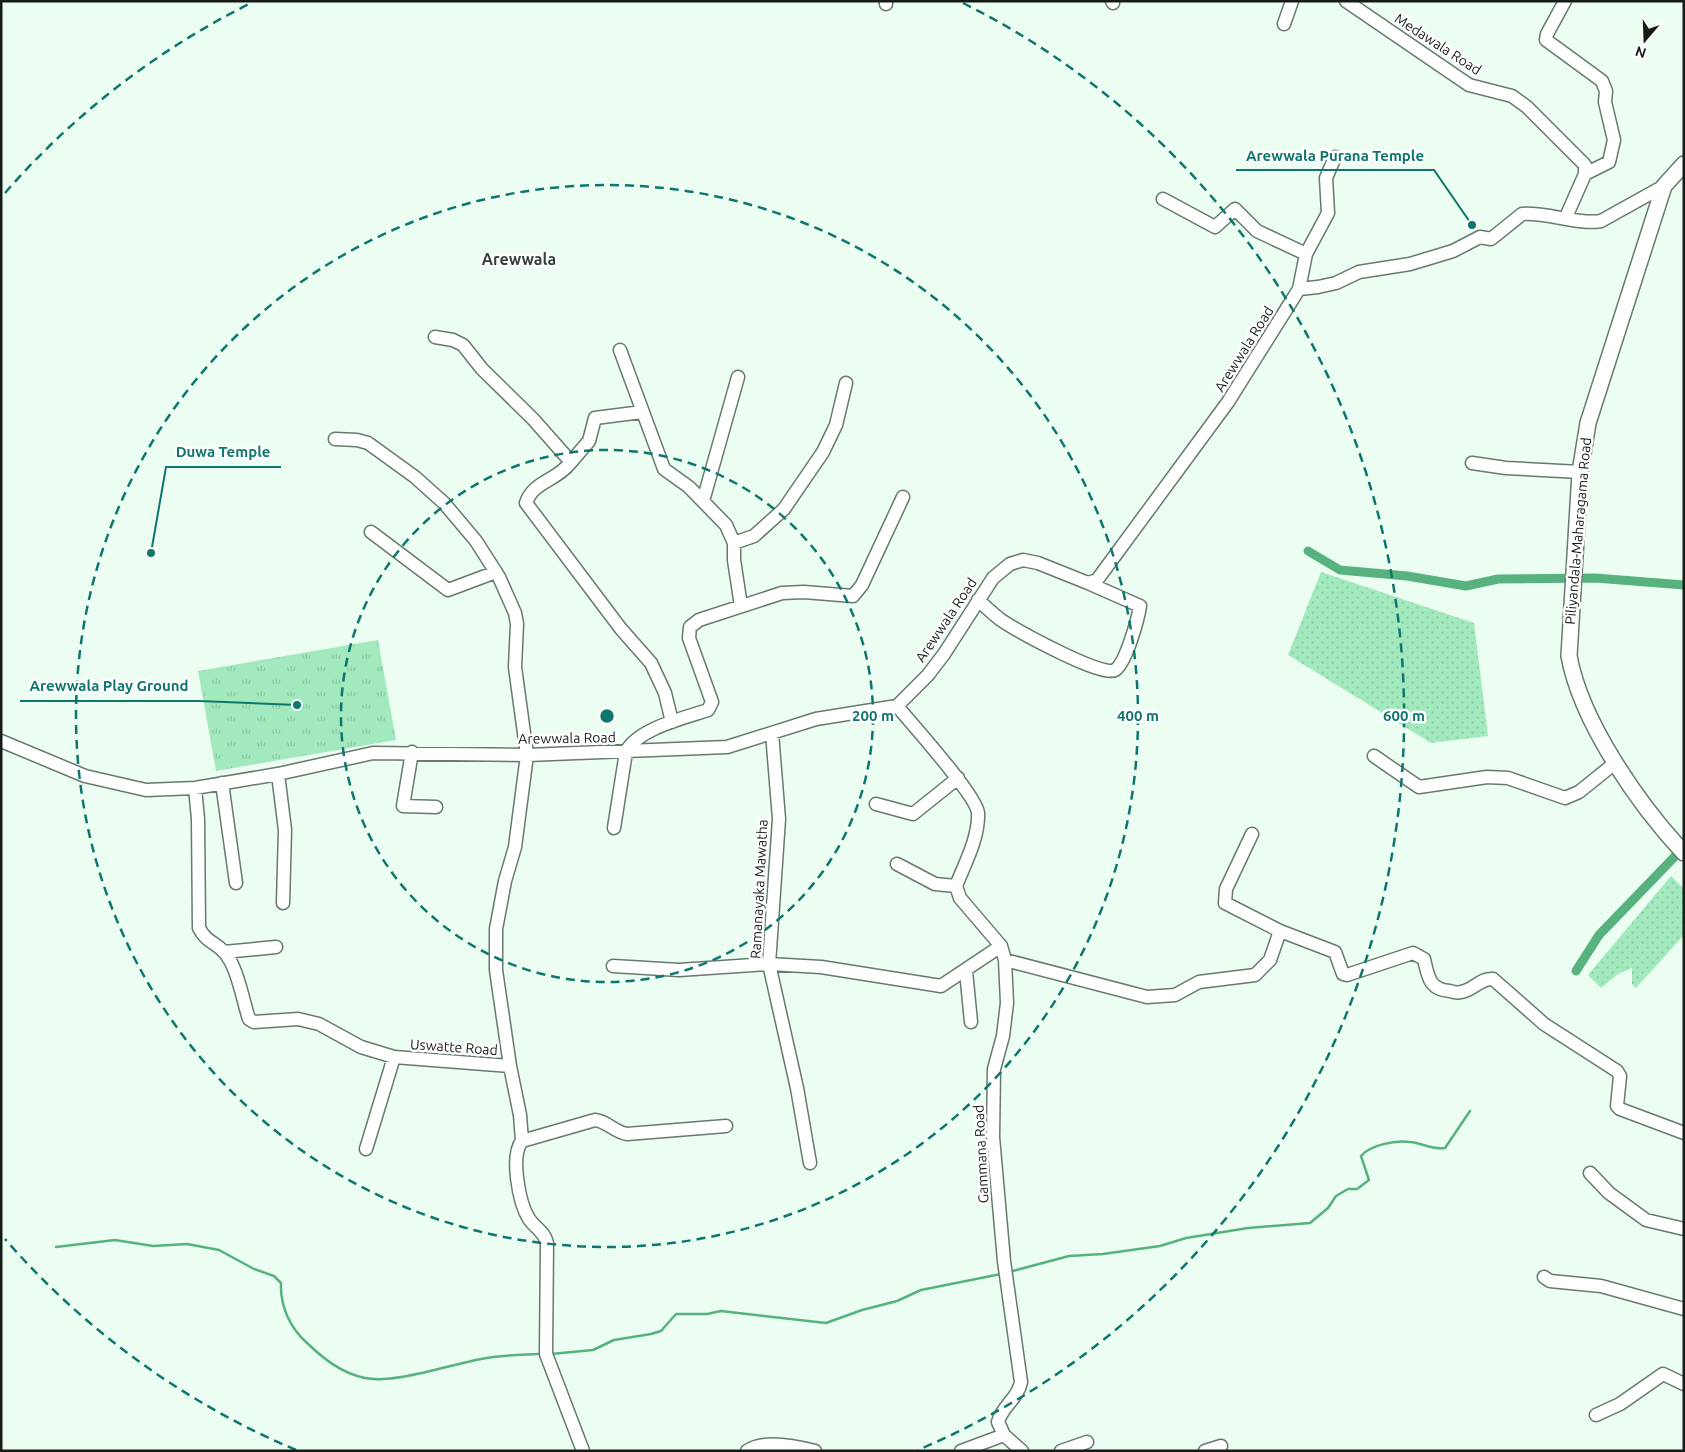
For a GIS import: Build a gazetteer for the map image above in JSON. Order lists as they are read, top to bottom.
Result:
{
  "streets": {
    "main road": ["Piliyandala-Maharagama Road"],
    "street": [
      "Medawala Road",
      "Arewwala Road",
      "Ramanayaka Mawatha",
      "Uswatte Road",
      "Gammana Road"
    ]
  },
  "crossings": [
    ["Arewwala Road", "Ramanayaka Mawatha"],
    ["Arewwala Road", "Uswatte Road"]
  ],
  "districts": ["Arewwala"],
  "places": ["Arewwala Purana Temple", "Duwa Temple", "Arewwala Play Ground"],
  "north": "bottom",
  "rings": ["200 m", "400 m", "600 m"]
}
